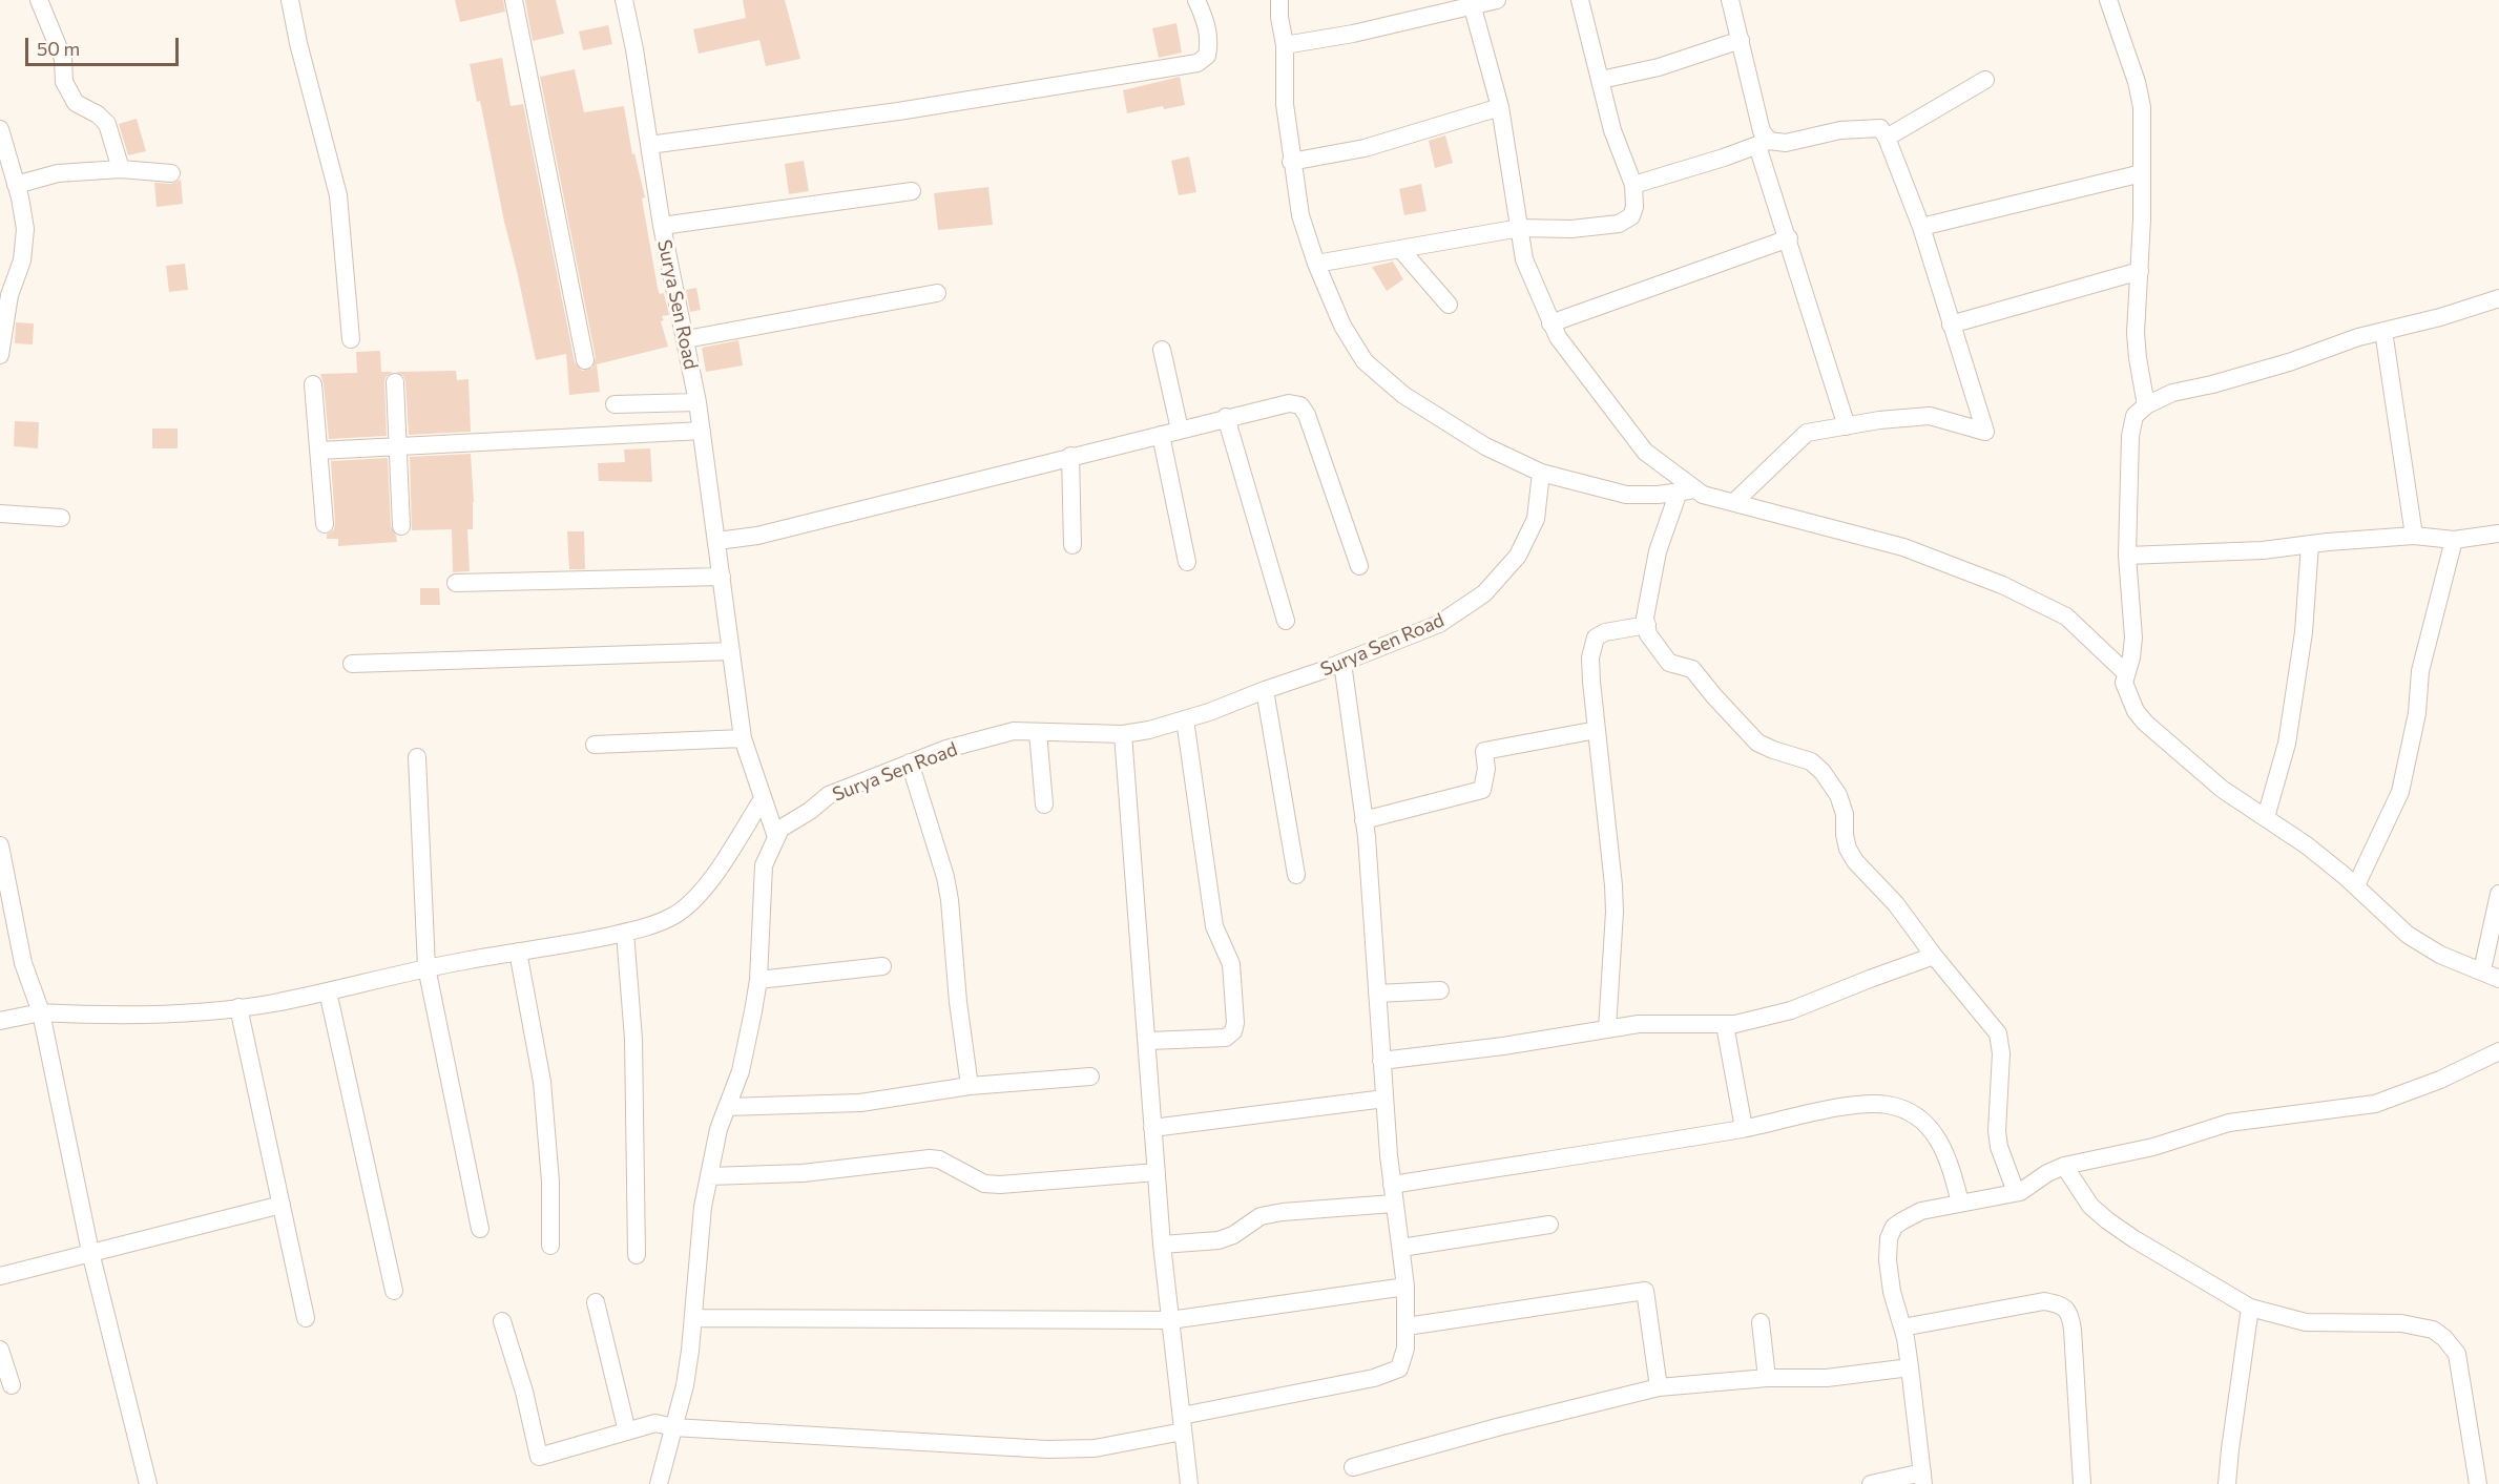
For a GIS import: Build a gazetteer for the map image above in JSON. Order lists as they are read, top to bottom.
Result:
{
  "streets": {
    "street": ["Surya Sen Road"]
  },
  "scale_bar": "50 m"
}
